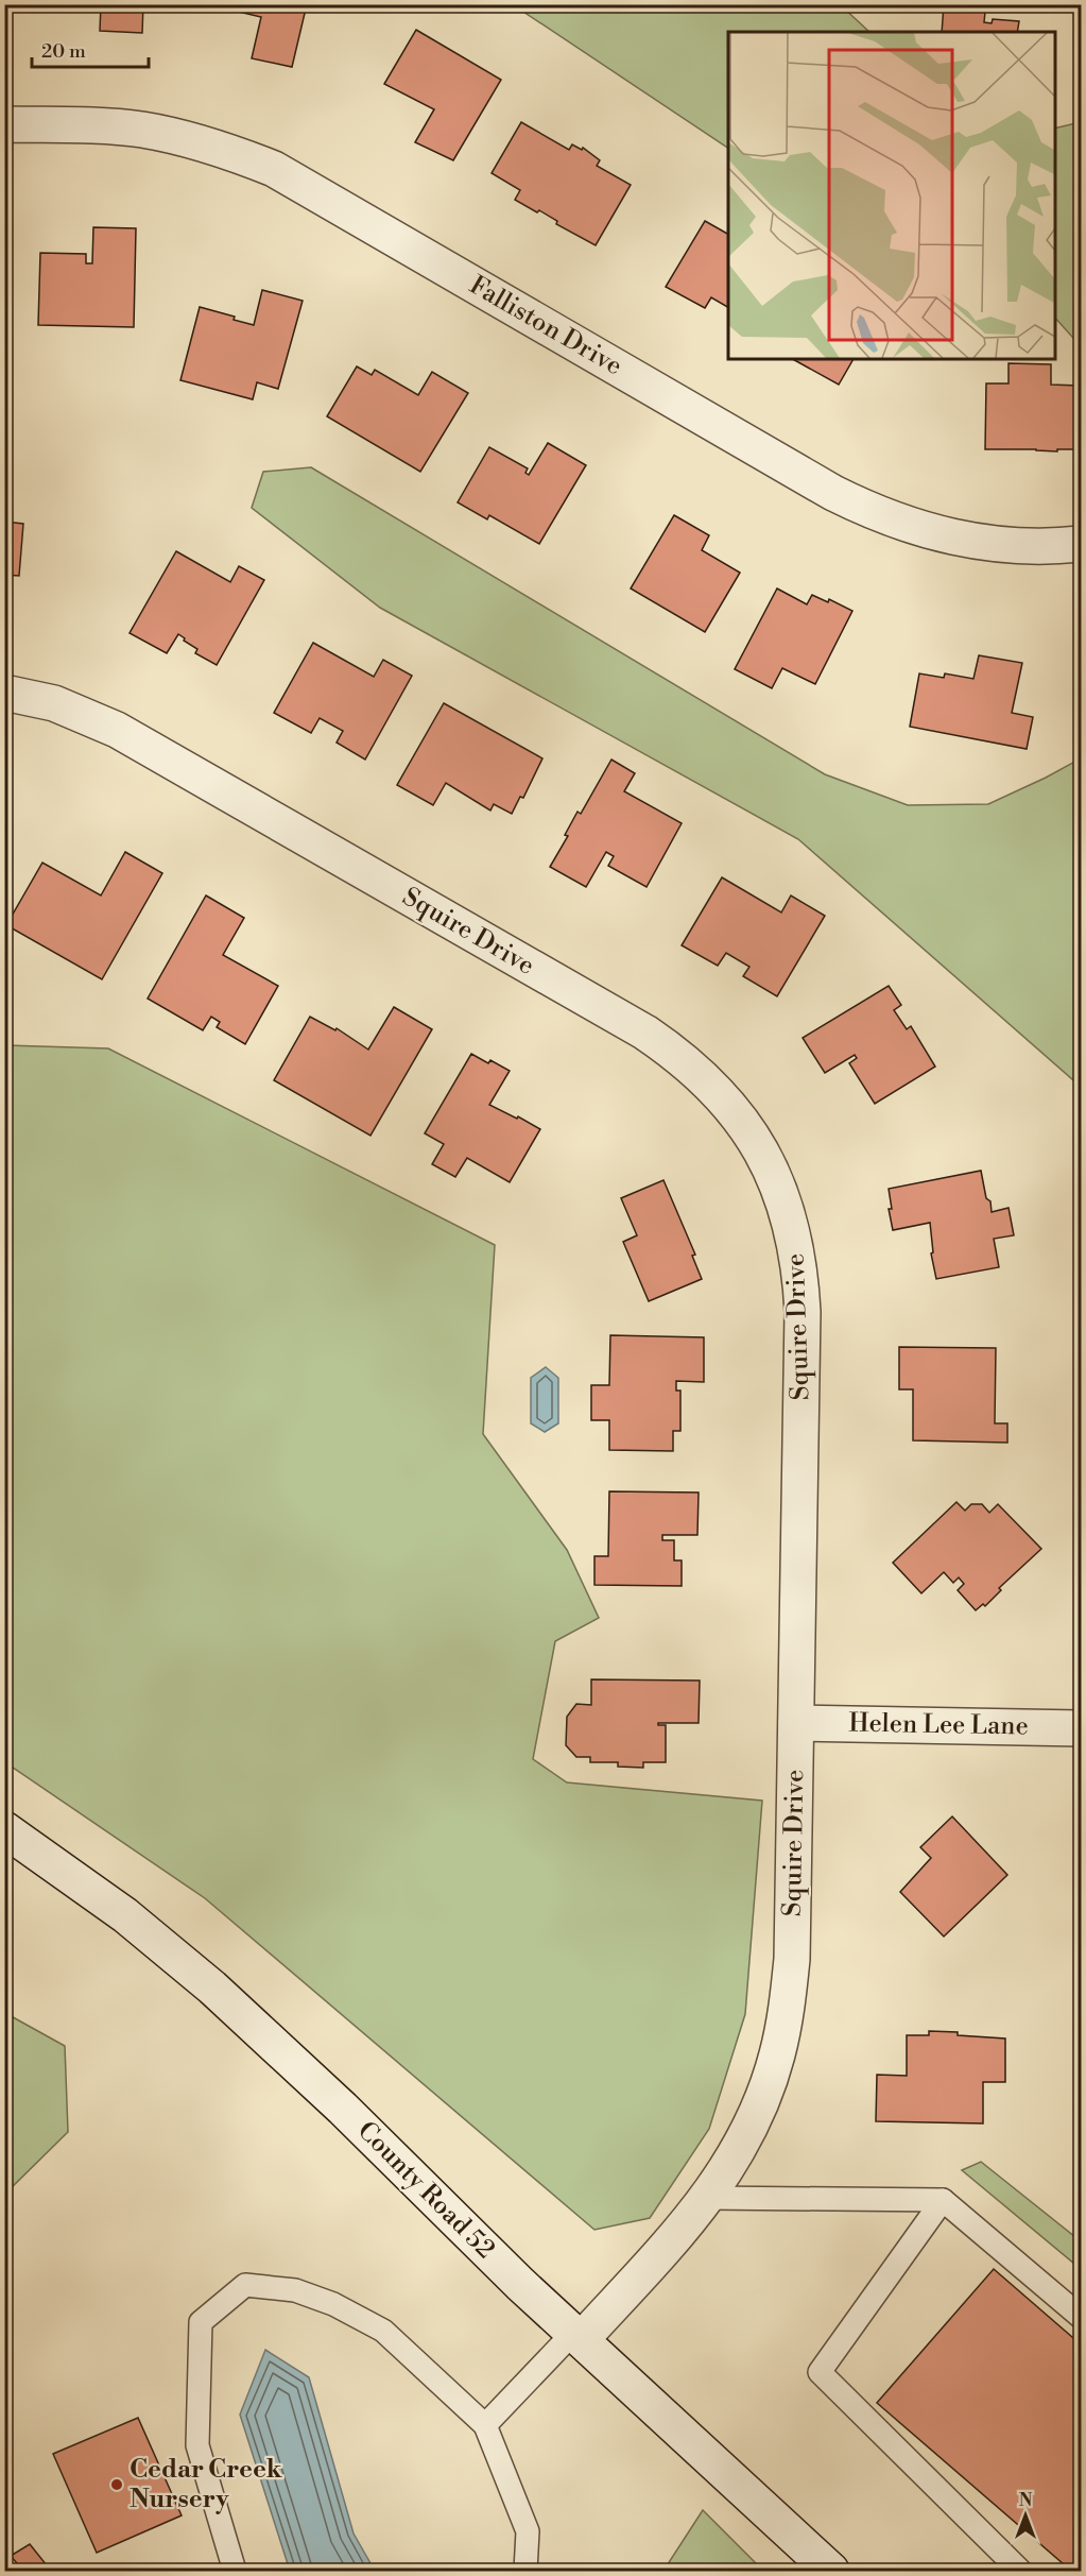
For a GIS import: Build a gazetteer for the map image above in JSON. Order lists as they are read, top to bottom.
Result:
{
  "streets": {
    "street": [
      "Falliston Drive",
      "Squire Drive",
      "Helen Lee Lane",
      "County Road 52"
    ]
  },
  "crossings": [
    ["Squire Drive", "Helen Lee Lane"],
    ["Squire Drive", "County Road 52"]
  ],
  "places": ["Cedar Creek Nursery"],
  "scale_bar": "20 m",
  "north": "top"
}
